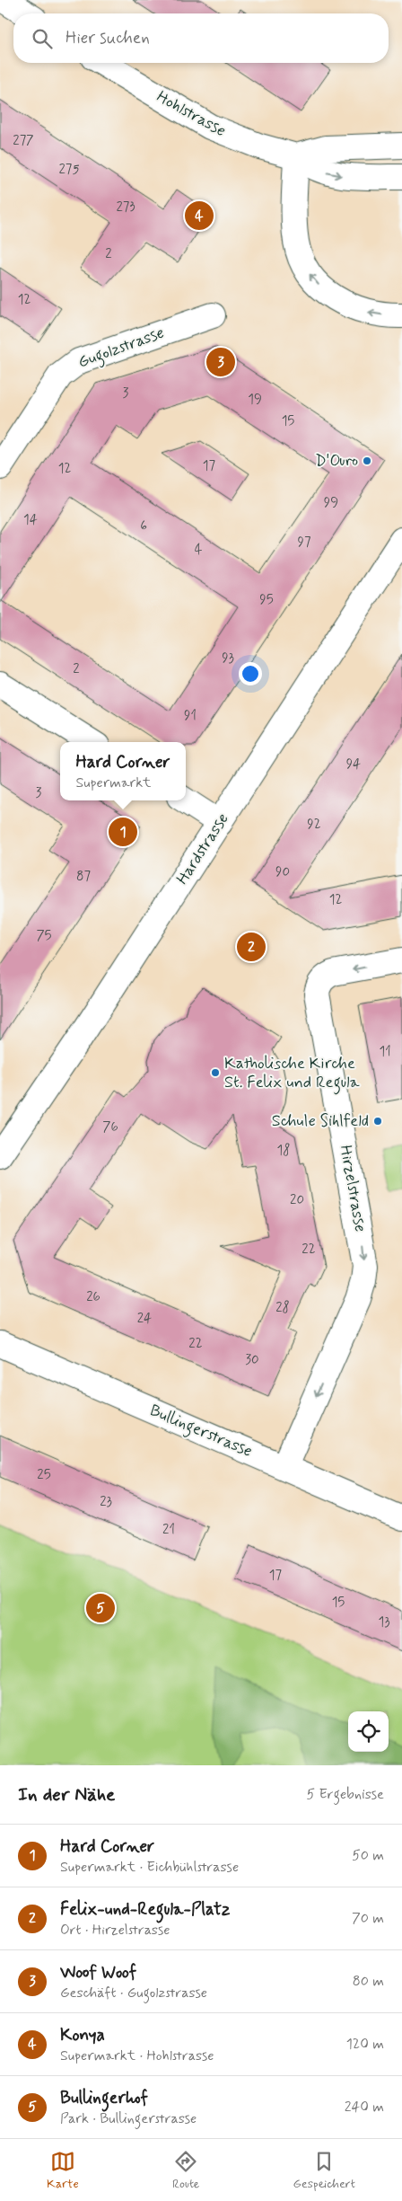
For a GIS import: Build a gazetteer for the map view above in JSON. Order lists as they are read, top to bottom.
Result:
{
  "streets": {
    "street": [
      "Hohlstrasse",
      "Gugolzstrasse",
      "Hardstrasse",
      "Hirzelstrasse",
      "Bullingerstrasse"
    ]
  },
  "crossings": [
    ["Hirzelstrasse", "Bullingerstrasse"]
  ],
  "one_way": ["Hirzelstrasse"],
  "places": ["D'Ouro", "Katholische Kirche St. Felix und Regula", "Schule Sihlfeld"],
  "house_numbers": [
    "277",
    "275",
    "273",
    "2",
    "12",
    "3",
    "19",
    "15",
    "17",
    "12",
    "99",
    "14",
    "6",
    "97",
    "4",
    "95",
    "93",
    "2",
    "91",
    "94",
    "3",
    "92",
    "90",
    "87",
    "12",
    "75",
    "11",
    "76",
    "18",
    "20",
    "22",
    "26",
    "28",
    "24",
    "22",
    "30",
    "25",
    "23",
    "21",
    "17",
    "15",
    "13"
  ],
  "page": {
    "search": "Hier suchen",
    "pins": [
      "4",
      "3",
      "1",
      "2",
      "5"
    ],
    "popup": ["Hard Corner", "Supermarkt"],
    "heading": ["In der Nähe", "5 Ergebnisse"],
    "list": [
      {
        "mark": "1",
        "name": "Hard Corner",
        "note": "Supermarkt · Eichbühlstrasse",
        "value": "50 m"
      },
      {
        "mark": "2",
        "name": "Felix-und-Regula-Platz",
        "note": "Ort · Hirzelstrasse",
        "value": "70 m"
      },
      {
        "mark": "3",
        "name": "Woof Woof",
        "note": "Geschäft · Gugolzstrasse",
        "value": "80 m"
      },
      {
        "mark": "4",
        "name": "Konya",
        "note": "Supermarkt · Hohlstrasse",
        "value": "120 m"
      },
      {
        "mark": "5",
        "name": "Bullingerhof",
        "note": "Park · Bullingerstrasse",
        "value": "240 m"
      }
    ],
    "nav": ["Karte", "Route", "Gespeichert"]
  }
}
